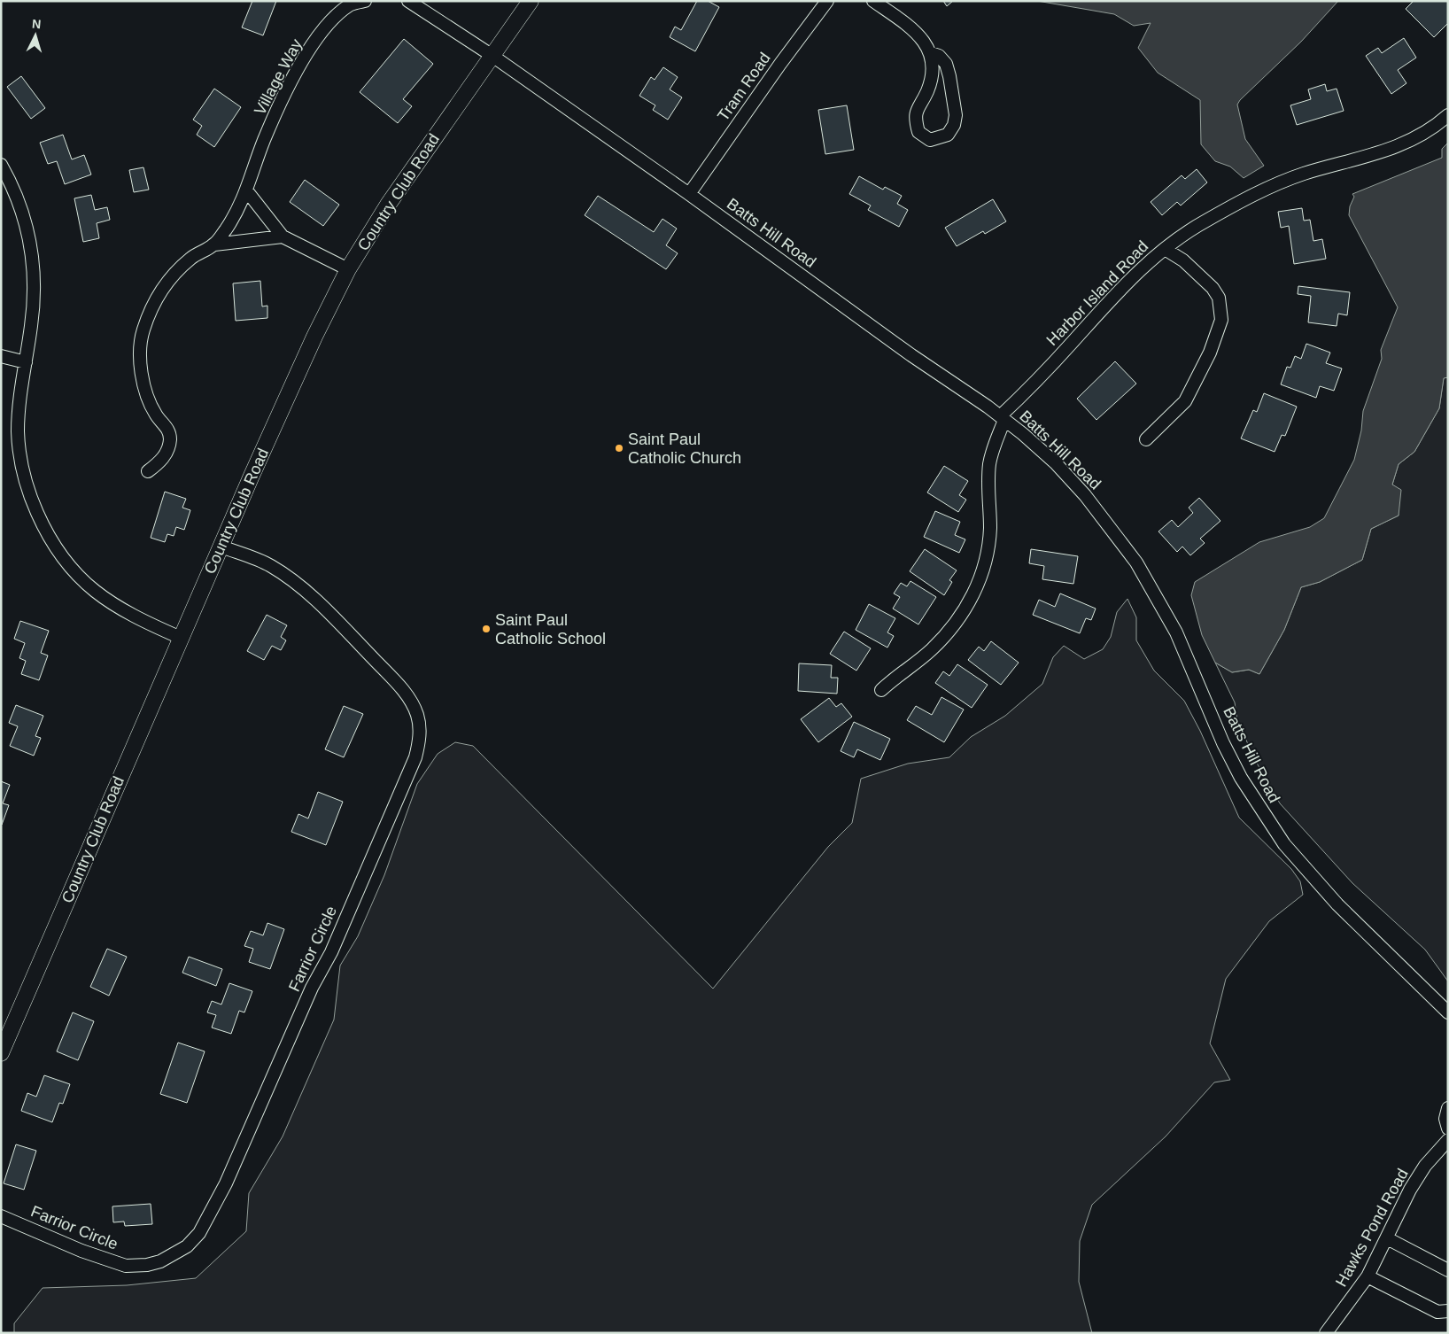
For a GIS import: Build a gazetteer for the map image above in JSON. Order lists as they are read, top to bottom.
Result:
{
  "streets": {
    "street": [
      "Village Way",
      "Tram Road",
      "Country Club Road",
      "Batts Hill Road",
      "Harbor Island Road",
      "Farrior Circle",
      "Hawks Pond Road"
    ]
  },
  "crossings": [
    ["Tram Road", "Batts Hill Road"],
    ["Country Club Road", "Batts Hill Road"],
    ["Country Club Road", "Farrior Circle"],
    ["Batts Hill Road", "Harbor Island Road"]
  ],
  "places": ["Saint Paul Catholic Church", "Saint Paul Catholic School"],
  "north": "top"
}
